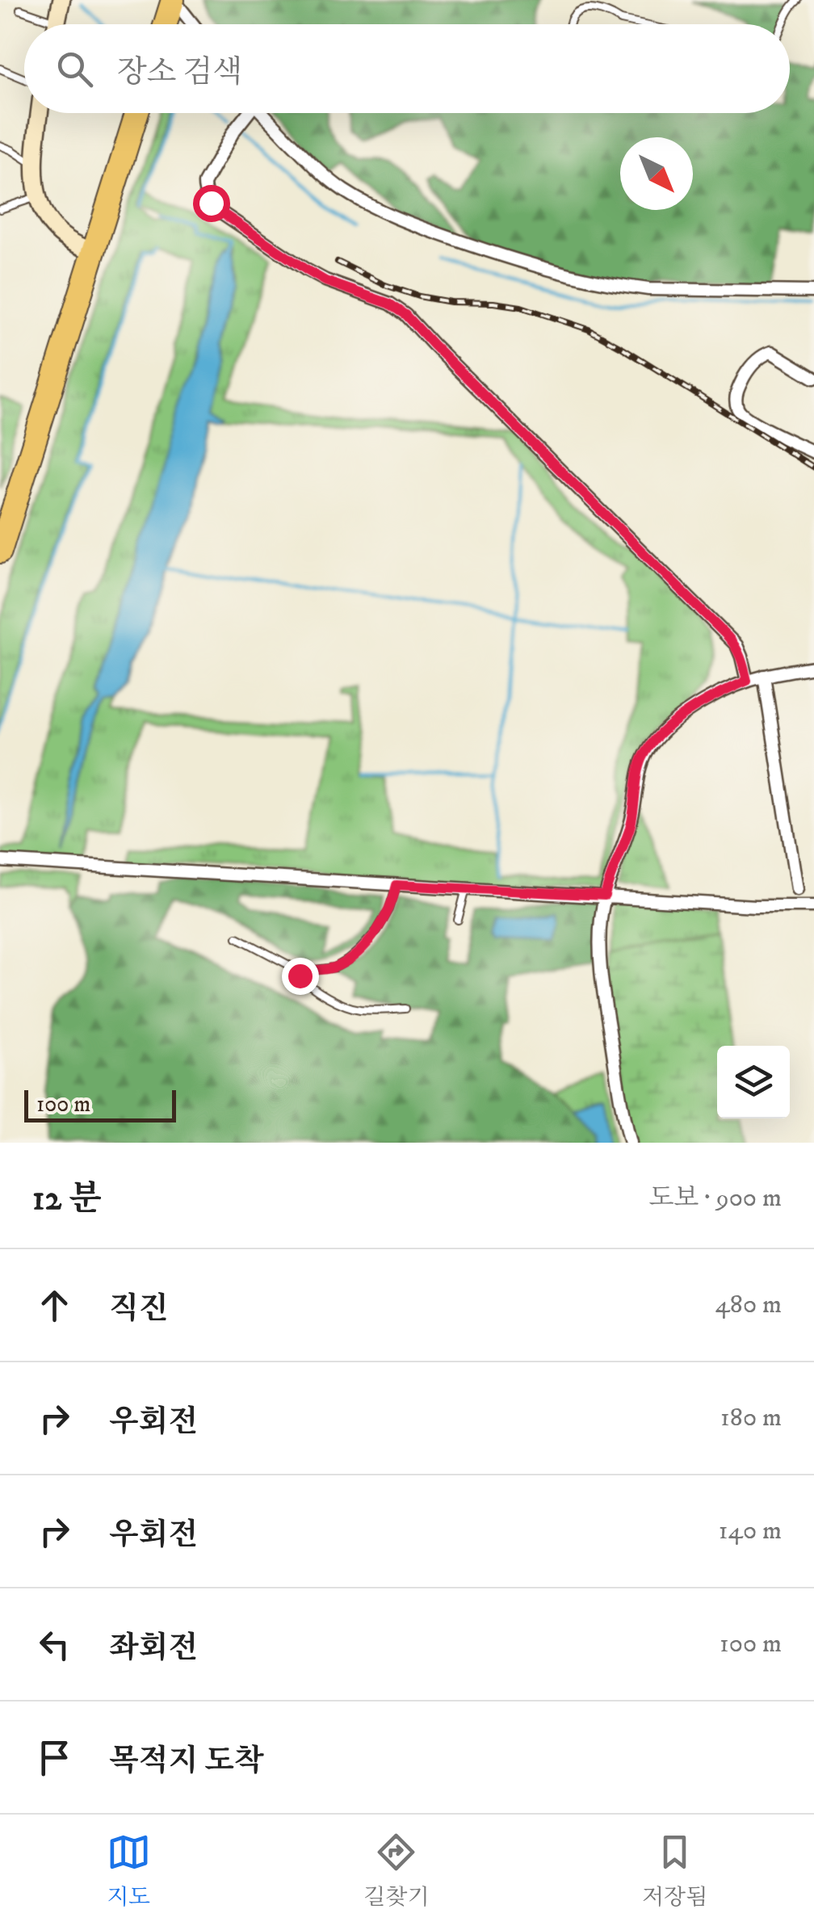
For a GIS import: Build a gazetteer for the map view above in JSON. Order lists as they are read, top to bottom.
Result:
{
  "scale_bar": "100 m",
  "north": "bottom right",
  "page": {
    "search": "장소 검색",
    "scale": "100 m",
    "heading": ["12 분", "도보 · 900 m"],
    "list": [
      ["직진", "480 m"],
      ["우회전", "180 m"],
      ["우회전", "140 m"],
      ["좌회전", "100 m"],
      "목적지 도착"
    ],
    "nav": ["지도", "길찾기", "저장됨"]
  }
}
